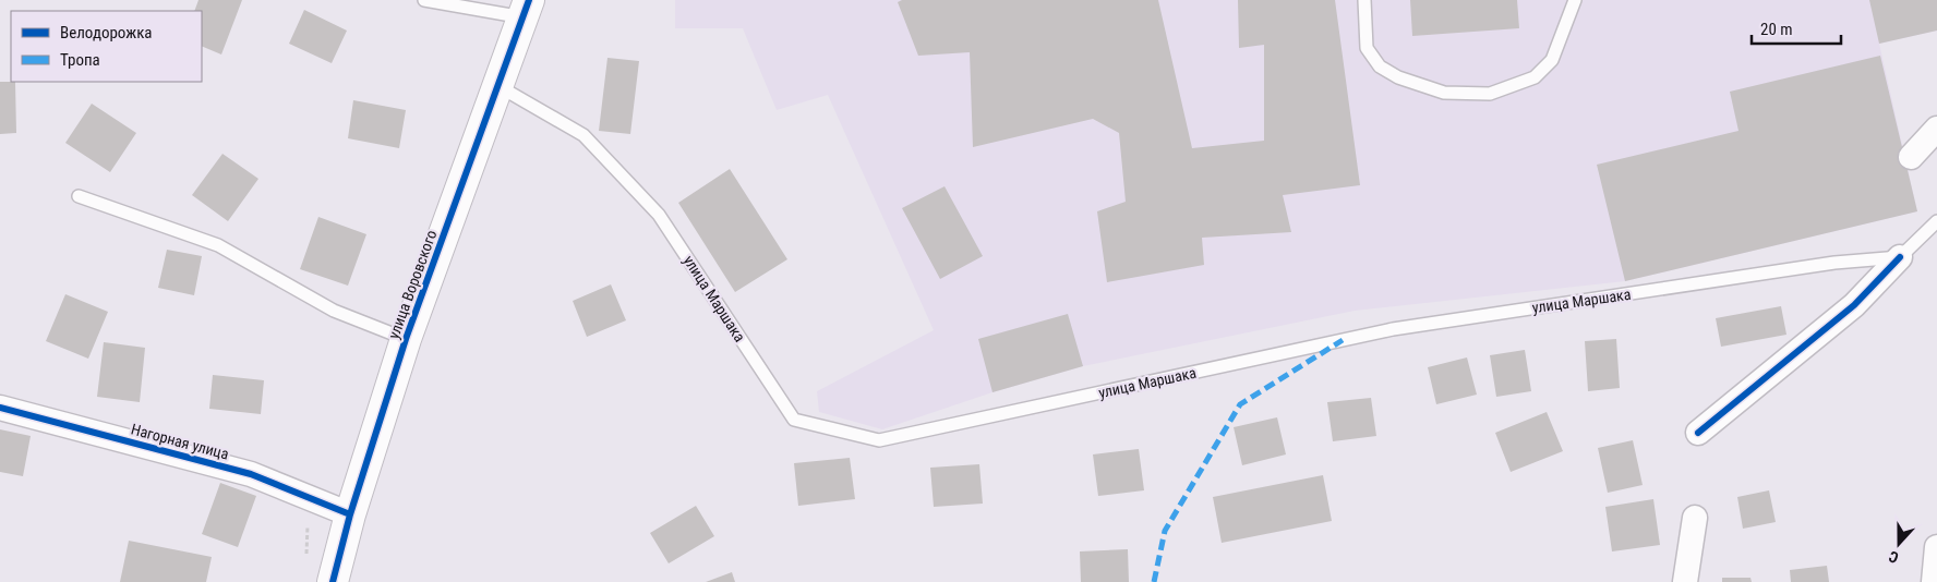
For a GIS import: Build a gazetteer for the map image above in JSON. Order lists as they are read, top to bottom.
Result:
{
  "streets": {
    "street": ["улица Воровского", "Нагорная улица"],
    "lane": ["улица Маршака"]
  },
  "crossings": [
    ["улица Воровского", "улица Маршака"],
    ["улица Воровского", "Нагорная улица"]
  ],
  "legend": ["Велодорожка", "Тропа"],
  "scale_bar": "20 m",
  "north": "bottom"
}
